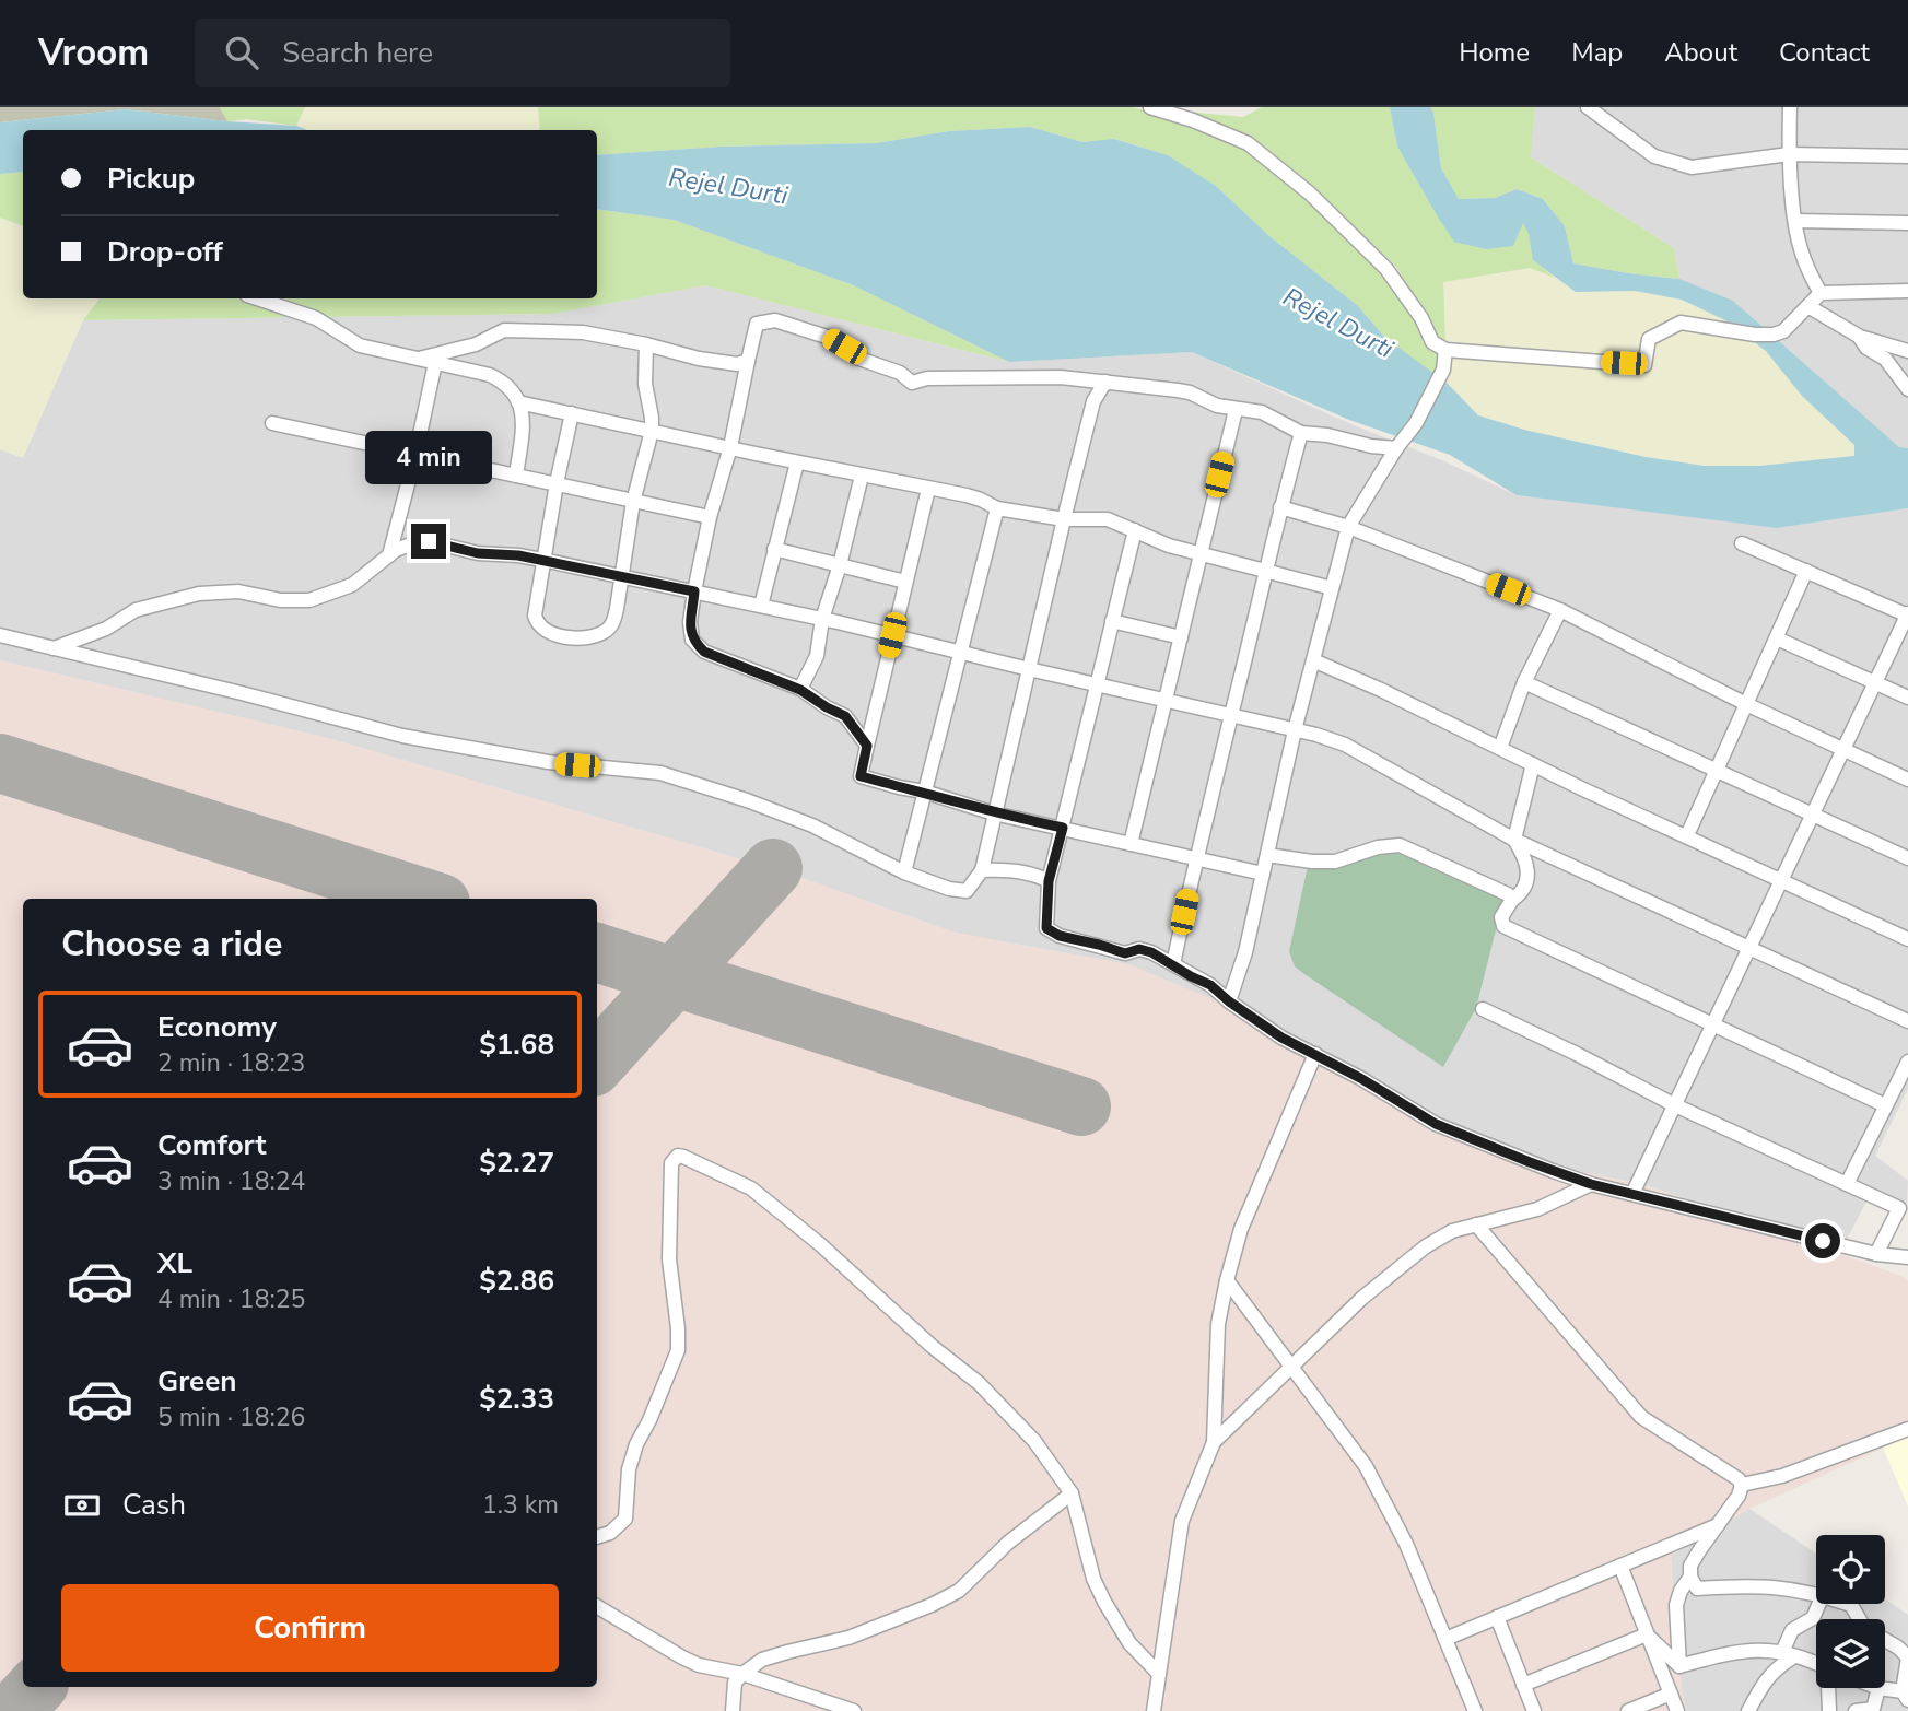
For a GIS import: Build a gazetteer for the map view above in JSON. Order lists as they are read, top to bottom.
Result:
{
  "water": ["Rejel Durti"],
  "page": {
    "header": "Vroom",
    "search": "Search here",
    "nav": [
      "Home",
      "Map",
      "About",
      "Contact"
    ],
    "banner": ["Pickup", "Drop-off"],
    "bubble": "4 min",
    "heading": "Choose a ride",
    "list": [
      {
        "name": "Economy",
        "note": "2 min · 18:23",
        "value": "$1.68"
      },
      {
        "name": "Comfort",
        "note": "3 min · 18:24",
        "value": "$2.27"
      },
      {
        "name": "XL",
        "note": "4 min · 18:25",
        "value": "$2.86"
      },
      {
        "name": "Green",
        "note": "5 min · 18:26",
        "value": "$2.33"
      }
    ],
    "pay": ["Cash", "1.3 km"],
    "buttons": "Confirm"
  }
}
